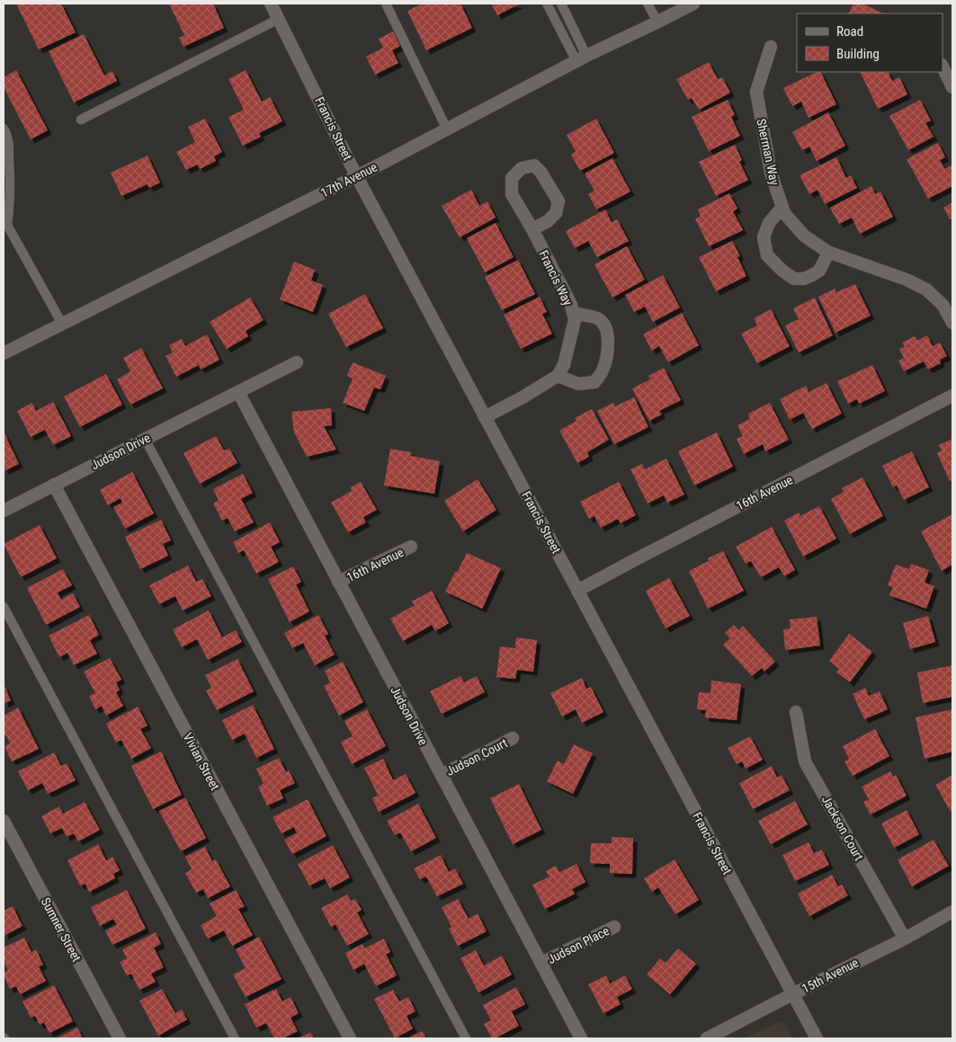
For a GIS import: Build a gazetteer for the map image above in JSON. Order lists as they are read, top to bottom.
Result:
{
  "streets": {
    "street": [
      "Francis Street",
      "Sherman Way",
      "17th Avenue",
      "Francis Way",
      "Judson Drive",
      "16th Avenue",
      "Judson Court",
      "Vivian Street",
      "Jackson Court",
      "Sumner Street",
      "Judson Place",
      "15th Avenue"
    ]
  },
  "crossings": [
    ["Francis Street", "17th Avenue"],
    ["Francis Street", "16th Avenue"],
    ["Francis Street", "15th Avenue"],
    ["Judson Drive", "16th Avenue"],
    ["Judson Drive", "Judson Court"],
    ["Judson Drive", "Vivian Street"],
    ["Judson Drive", "Judson Place"],
    ["Jackson Court", "15th Avenue"]
  ],
  "legend": ["Road", "Building"]
}
